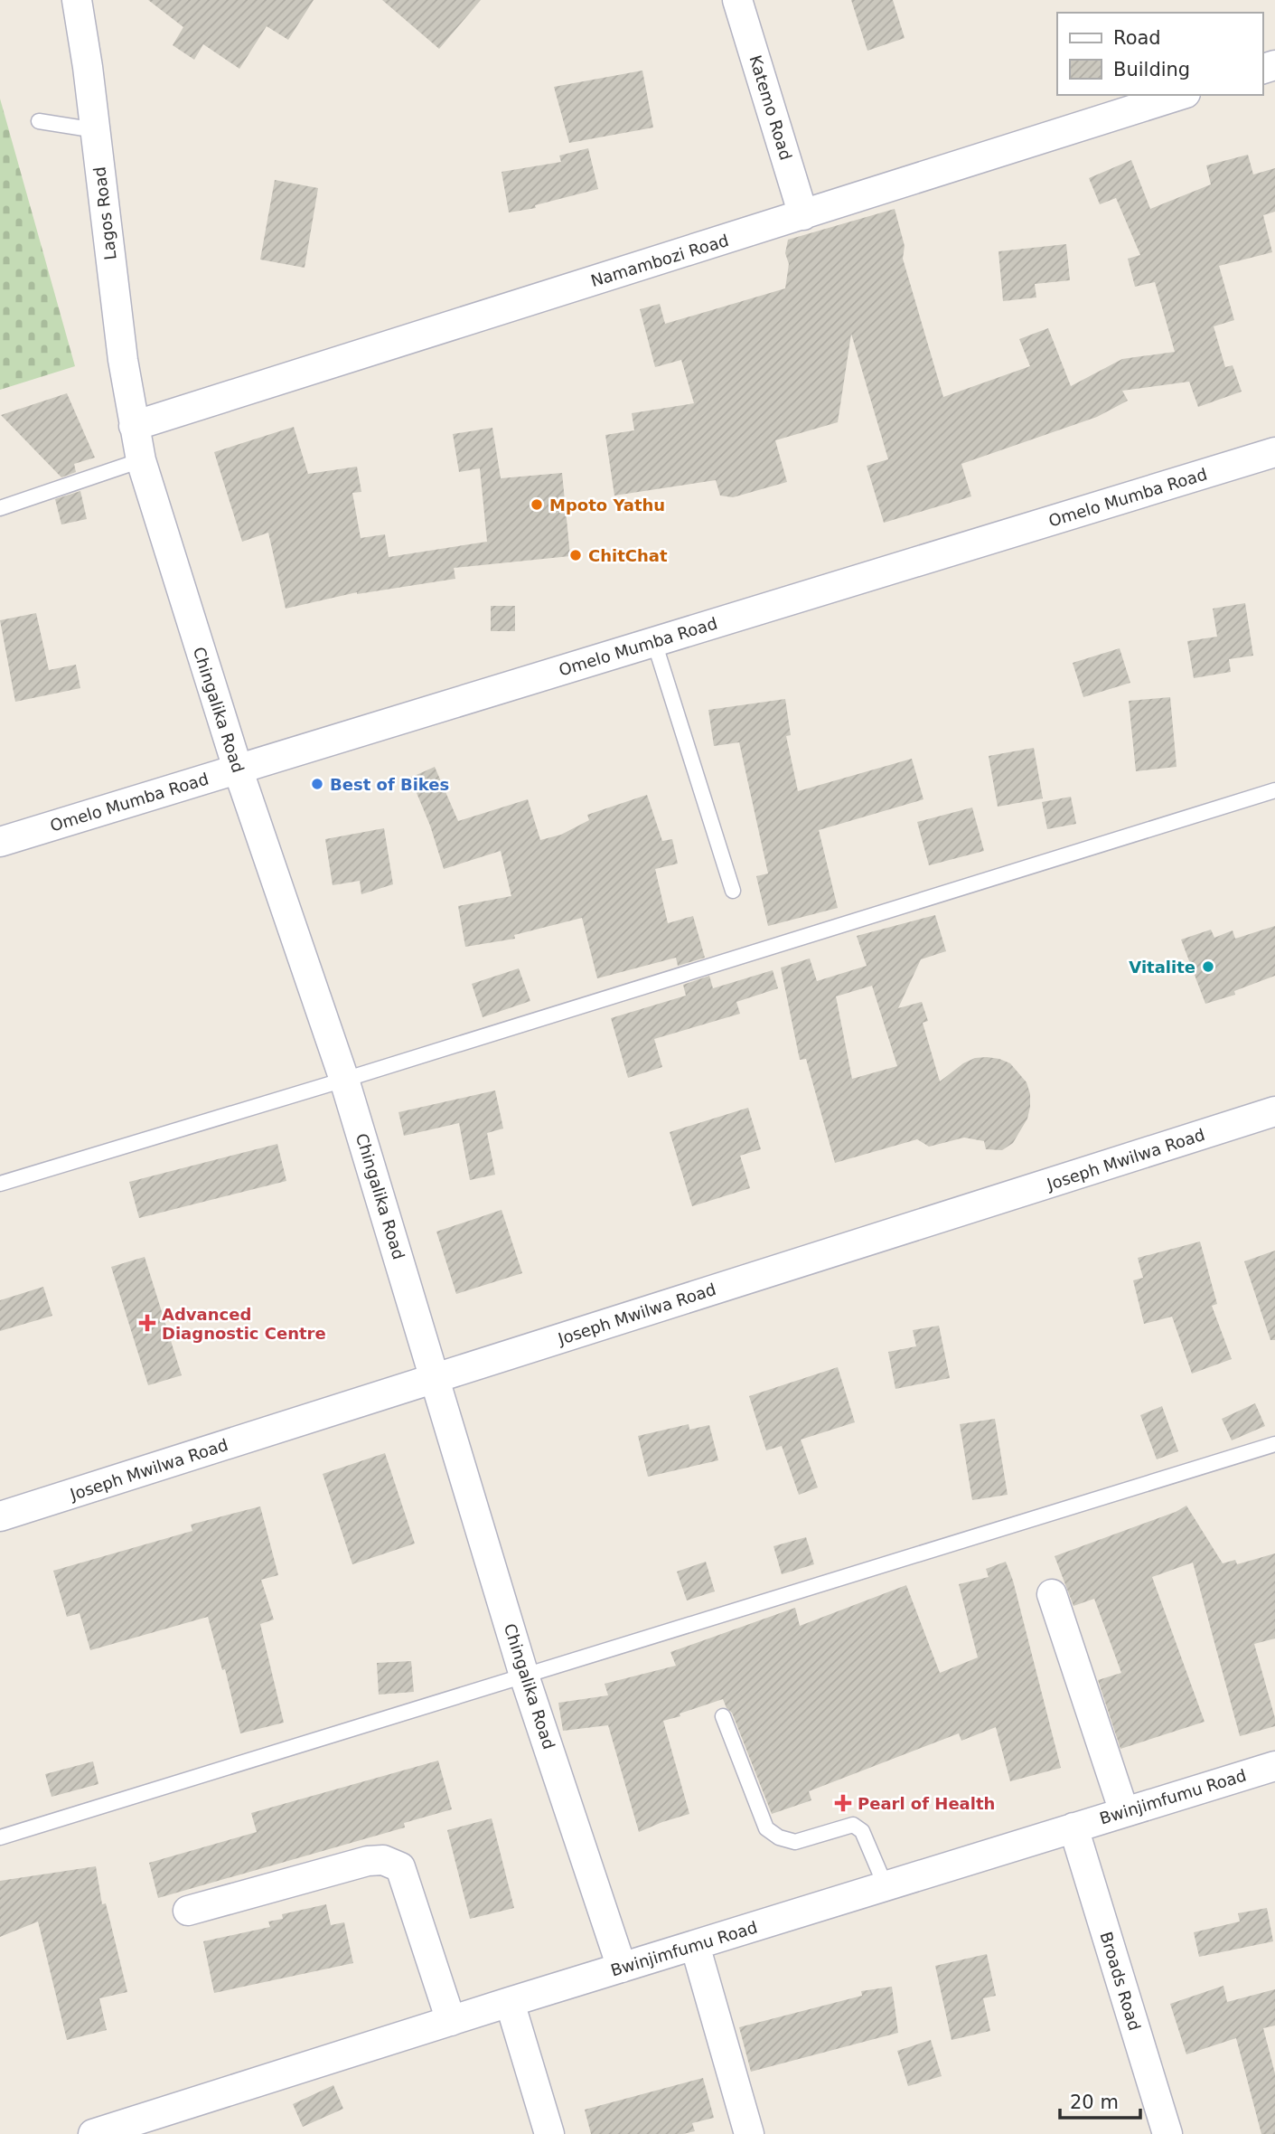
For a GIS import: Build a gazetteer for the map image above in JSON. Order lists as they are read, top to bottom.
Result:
{
  "streets": {
    "street": [
      "Katemo Road",
      "Lagos Road",
      "Namambozi Road",
      "Omelo Mumba Road",
      "Chingalika Road",
      "Joseph Mwilwa Road",
      "Bwinjimfumu Road",
      "Broads Road"
    ]
  },
  "crossings": [
    ["Katemo Road", "Namambozi Road"],
    ["Lagos Road", "Namambozi Road"],
    ["Lagos Road", "Chingalika Road"],
    ["Namambozi Road", "Chingalika Road"],
    ["Omelo Mumba Road", "Chingalika Road"],
    ["Chingalika Road", "Joseph Mwilwa Road"],
    ["Chingalika Road", "Bwinjimfumu Road"],
    ["Bwinjimfumu Road", "Broads Road"]
  ],
  "places": {
    "other": [
      "Mpoto Yathu",
      "ChitChat",
      "Best of Bikes",
      "Vitalite"
    ],
    "health": ["Advanced Diagnostic Centre", "Pearl of Health"]
  },
  "legend": ["Road", "Building"],
  "scale_bar": "20 m"
}
